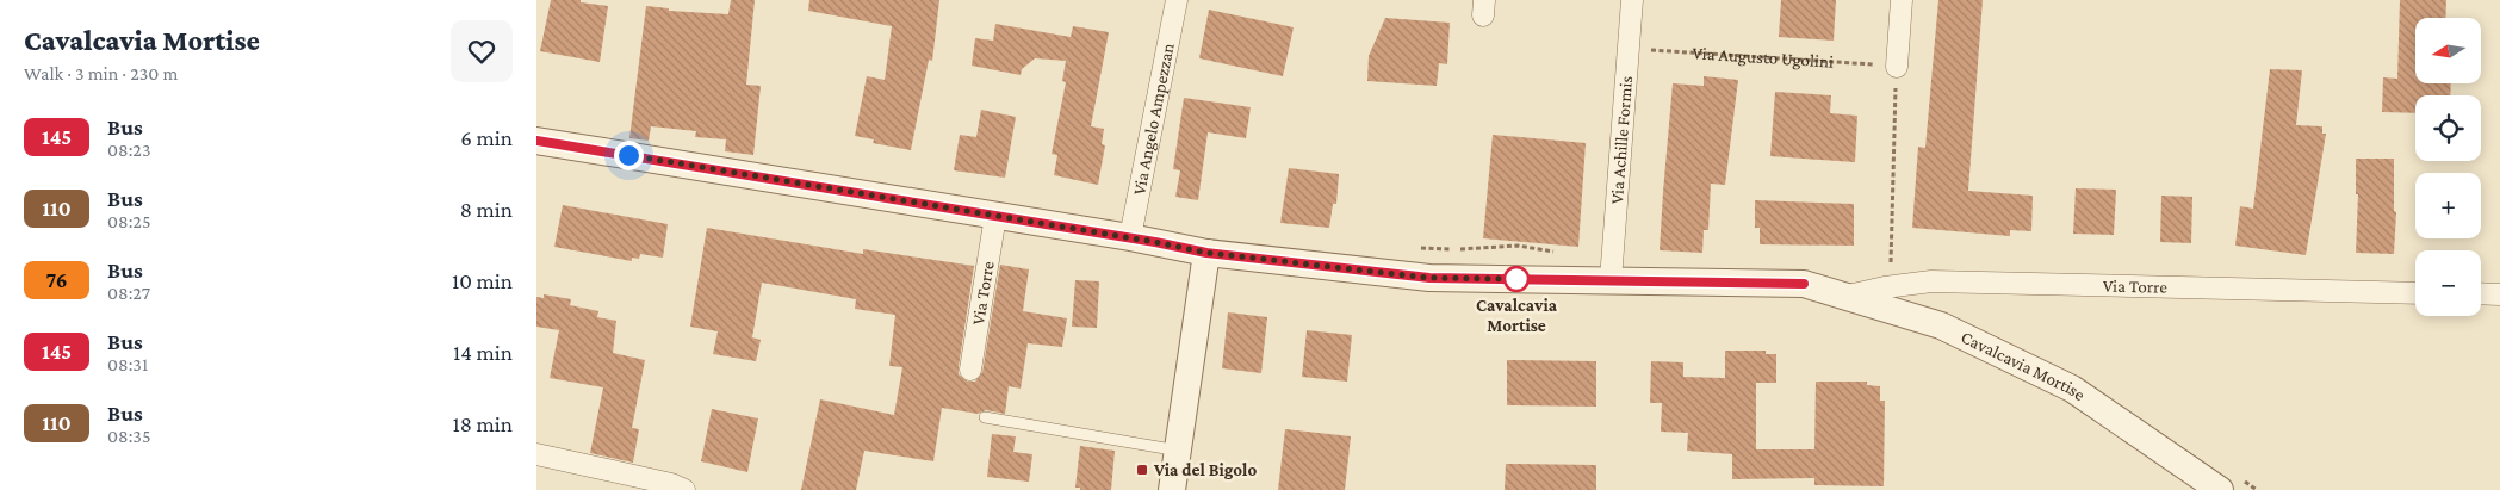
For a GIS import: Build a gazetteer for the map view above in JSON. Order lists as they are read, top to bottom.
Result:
{
  "streets": {
    "street": [
      "Via Angelo Ampezzan",
      "Via Achille Formis",
      "Via Torre",
      "Cavalcavia Mortise"
    ],
    "path": ["Via Augusto Ugolini"]
  },
  "crossings": [
    ["Via Augusto Ugolini", "Via Achille Formis"],
    ["Via Achille Formis", "Cavalcavia Mortise"],
    ["Via Torre", "Cavalcavia Mortise"]
  ],
  "places": {
    "other": ["Cavalcavia Mortise"],
    "transit": ["Via del Bigolo"]
  },
  "lines": ["bus line 145"],
  "north": "left",
  "page": {
    "heading": ["Cavalcavia Mortise", "Walk · 3 min · 230 m"],
    "map_buttons": ["+", "−"],
    "list": [
      {
        "mark": "145",
        "name": "Bus",
        "note": "08:23",
        "value": "6 min"
      },
      {
        "mark": "110",
        "name": "Bus",
        "note": "08:25",
        "value": "8 min"
      },
      {
        "mark": "76",
        "name": "Bus",
        "note": "08:27",
        "value": "10 min"
      },
      {
        "mark": "145",
        "name": "Bus",
        "note": "08:31",
        "value": "14 min"
      },
      {
        "mark": "110",
        "name": "Bus",
        "note": "08:35",
        "value": "18 min"
      }
    ]
  }
}
